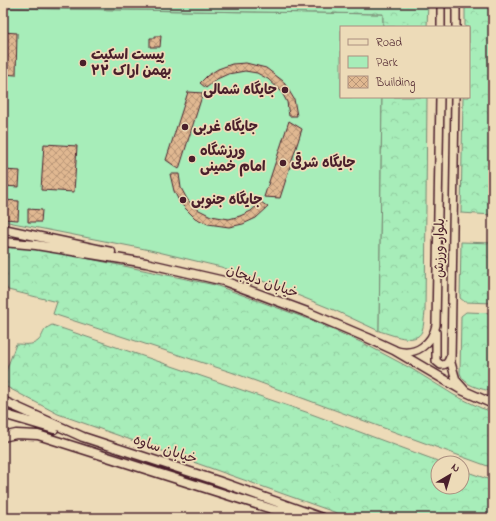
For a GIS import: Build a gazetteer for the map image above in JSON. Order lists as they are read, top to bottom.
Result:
{
  "streets": {
    "main road": ["بلوار ورزش", "خیابان دلیجان", "خیابان ساوه"]
  },
  "crossings": [
    ["بلوار ورزش", "خیابان دلیجان"]
  ],
  "places": [
    "پیست اسکیت ۲۲ بهمن اراک",
    "جایگاه شمالی",
    "جایگاه غربی",
    "ورزشگاه امام خمینی",
    "جایگاه شرقی",
    "جایگاه جنوبی"
  ],
  "legend": ["Road", "Park", "Building"],
  "north": "top right"
}
